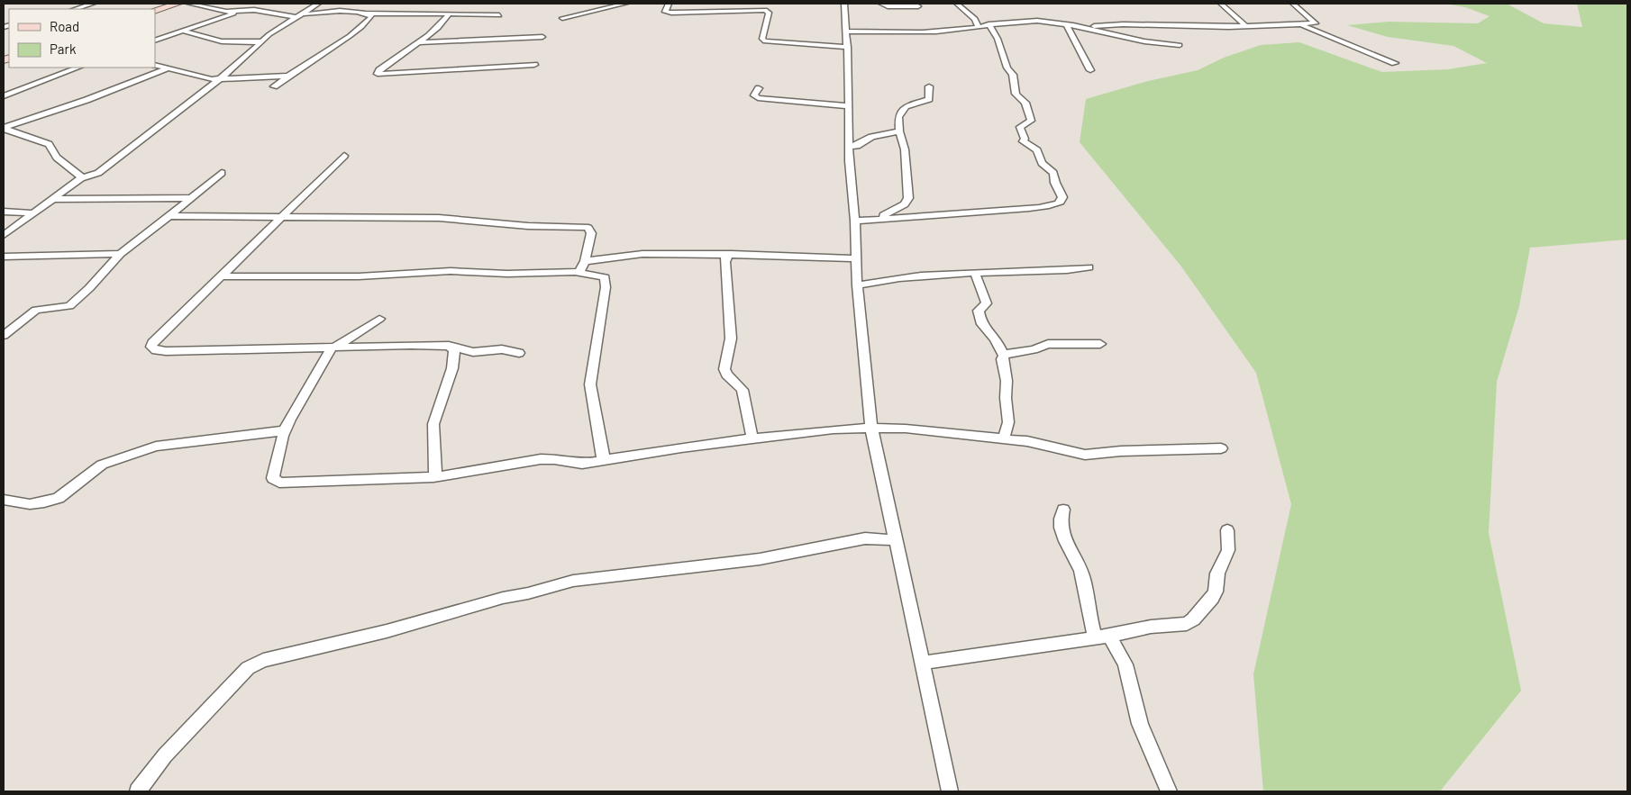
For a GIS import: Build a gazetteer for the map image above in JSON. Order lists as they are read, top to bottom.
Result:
{
  "legend": ["Road", "Park"]
}
